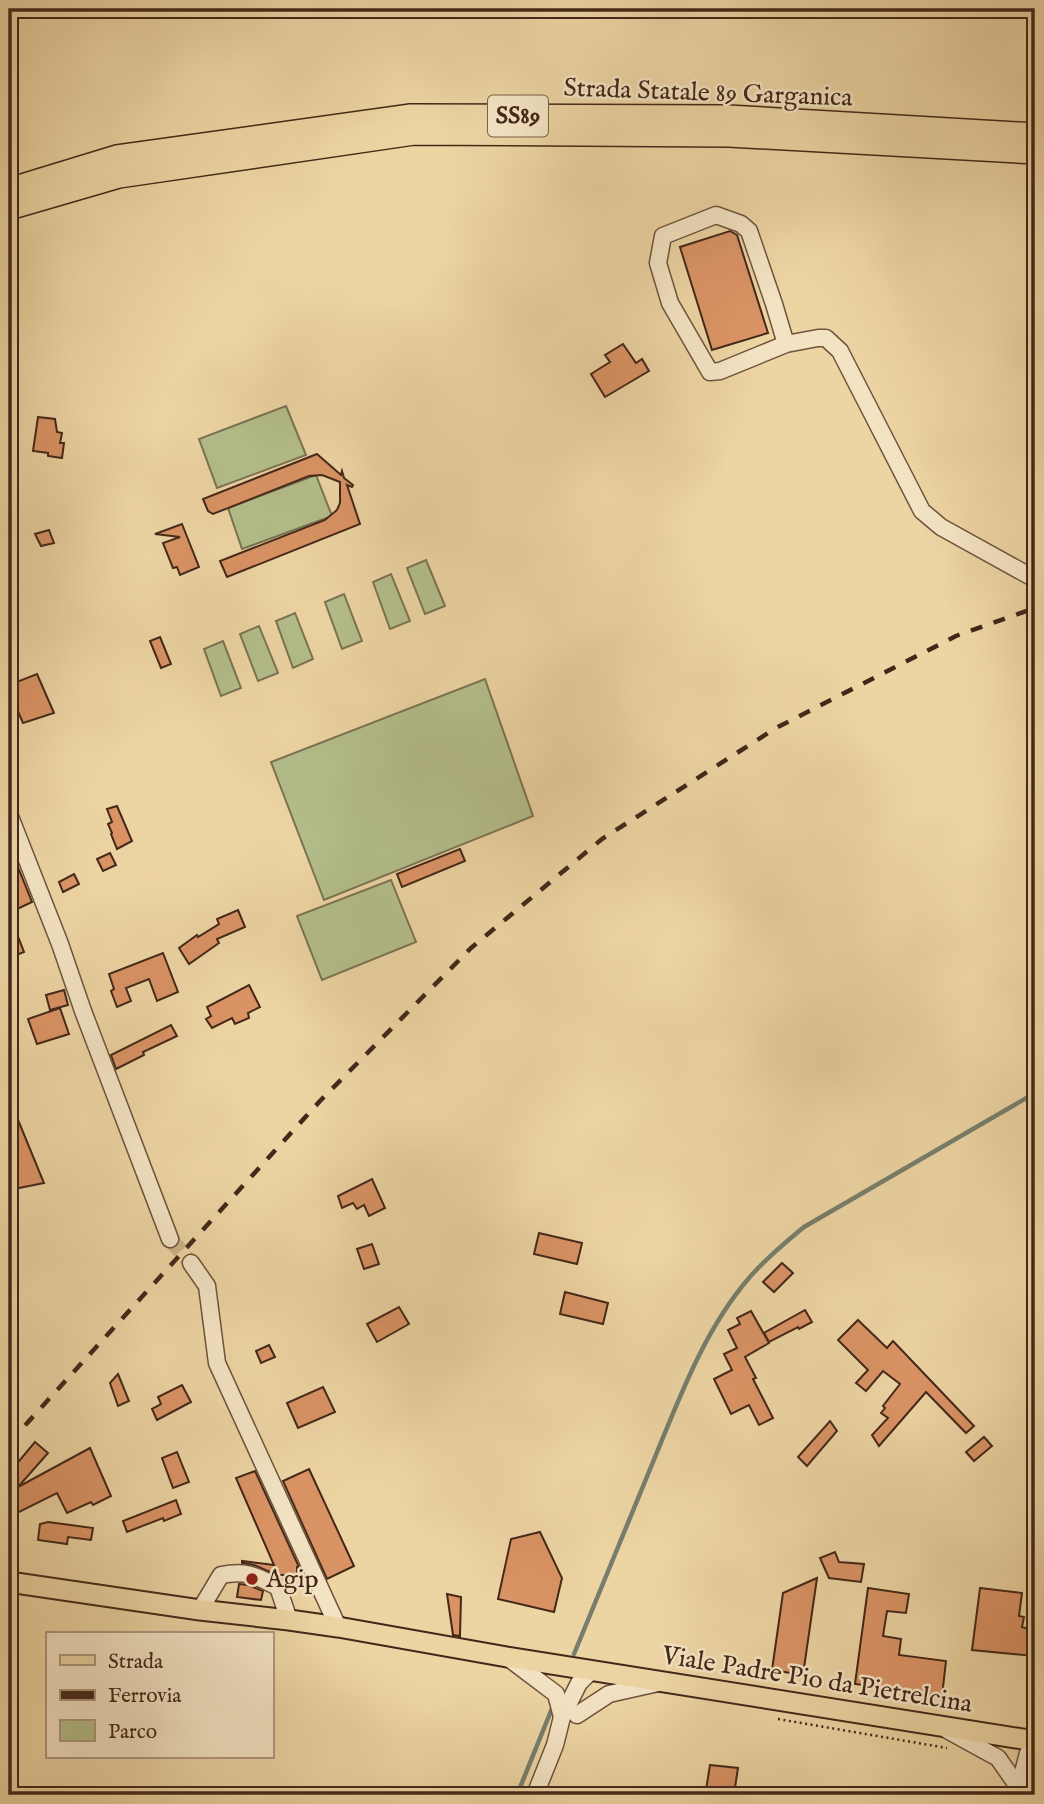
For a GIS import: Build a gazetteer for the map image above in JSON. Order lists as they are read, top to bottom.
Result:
{
  "streets": {
    "highway": ["Strada Statale 89 Garganica", "SS89"],
    "main road": ["Viale Padre Pio da Pietrelcina"]
  },
  "places": ["Agip"],
  "legend": ["Strada", "Ferrovia", "Parco"]
}
